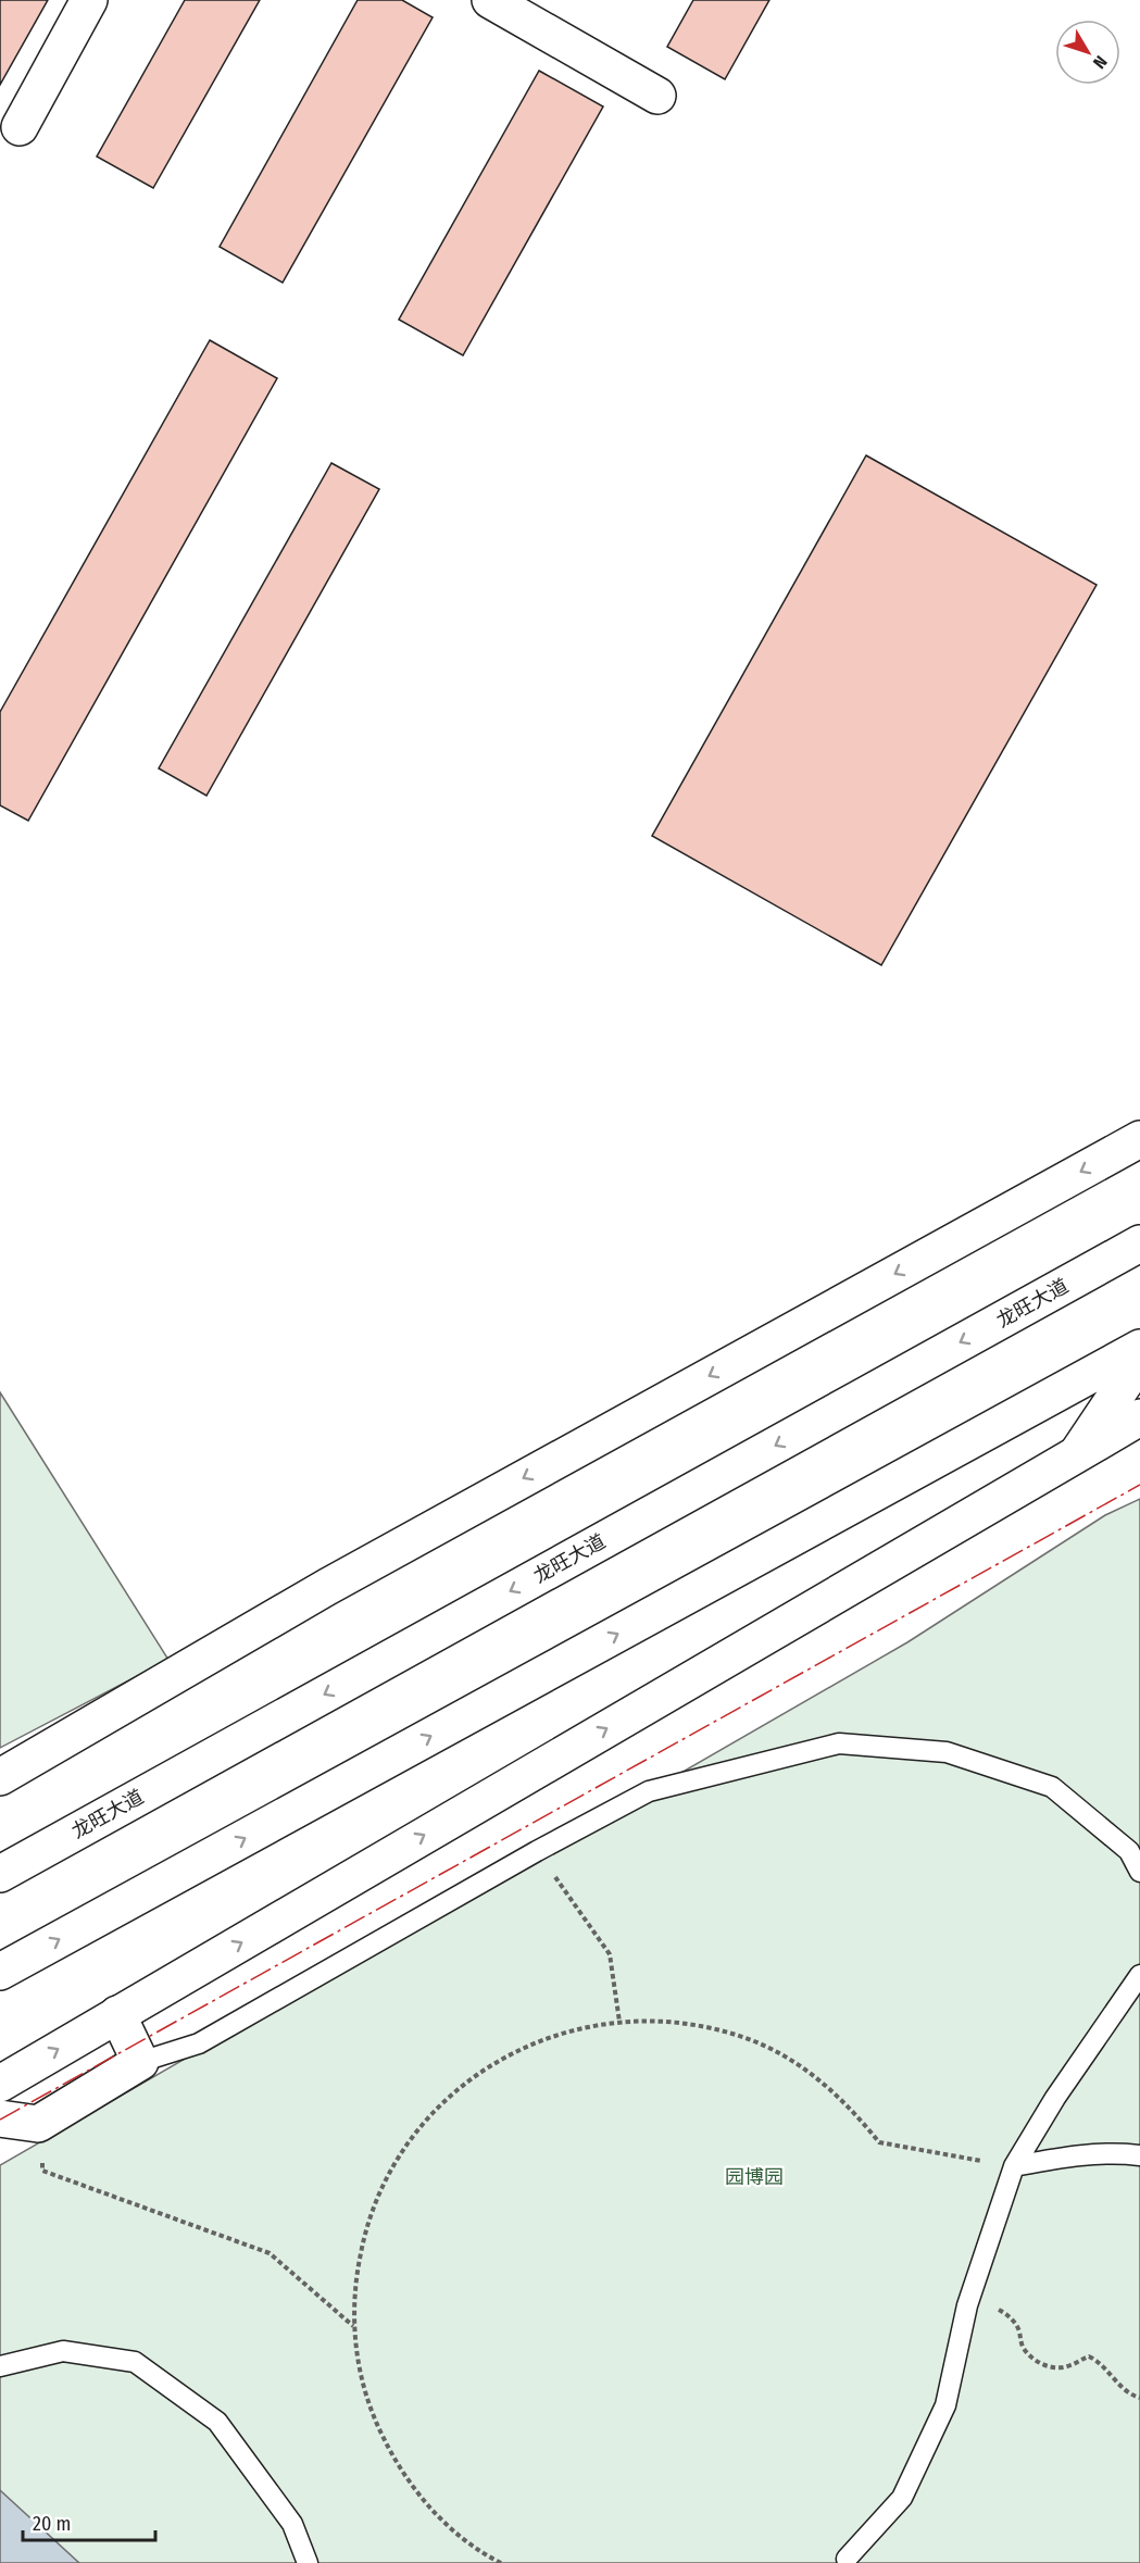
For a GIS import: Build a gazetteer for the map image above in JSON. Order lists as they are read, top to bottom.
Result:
{
  "streets": {
    "main road": ["龙旺大道"]
  },
  "parks": ["园博园"],
  "scale_bar": "20 m",
  "north": "bottom right"
}
